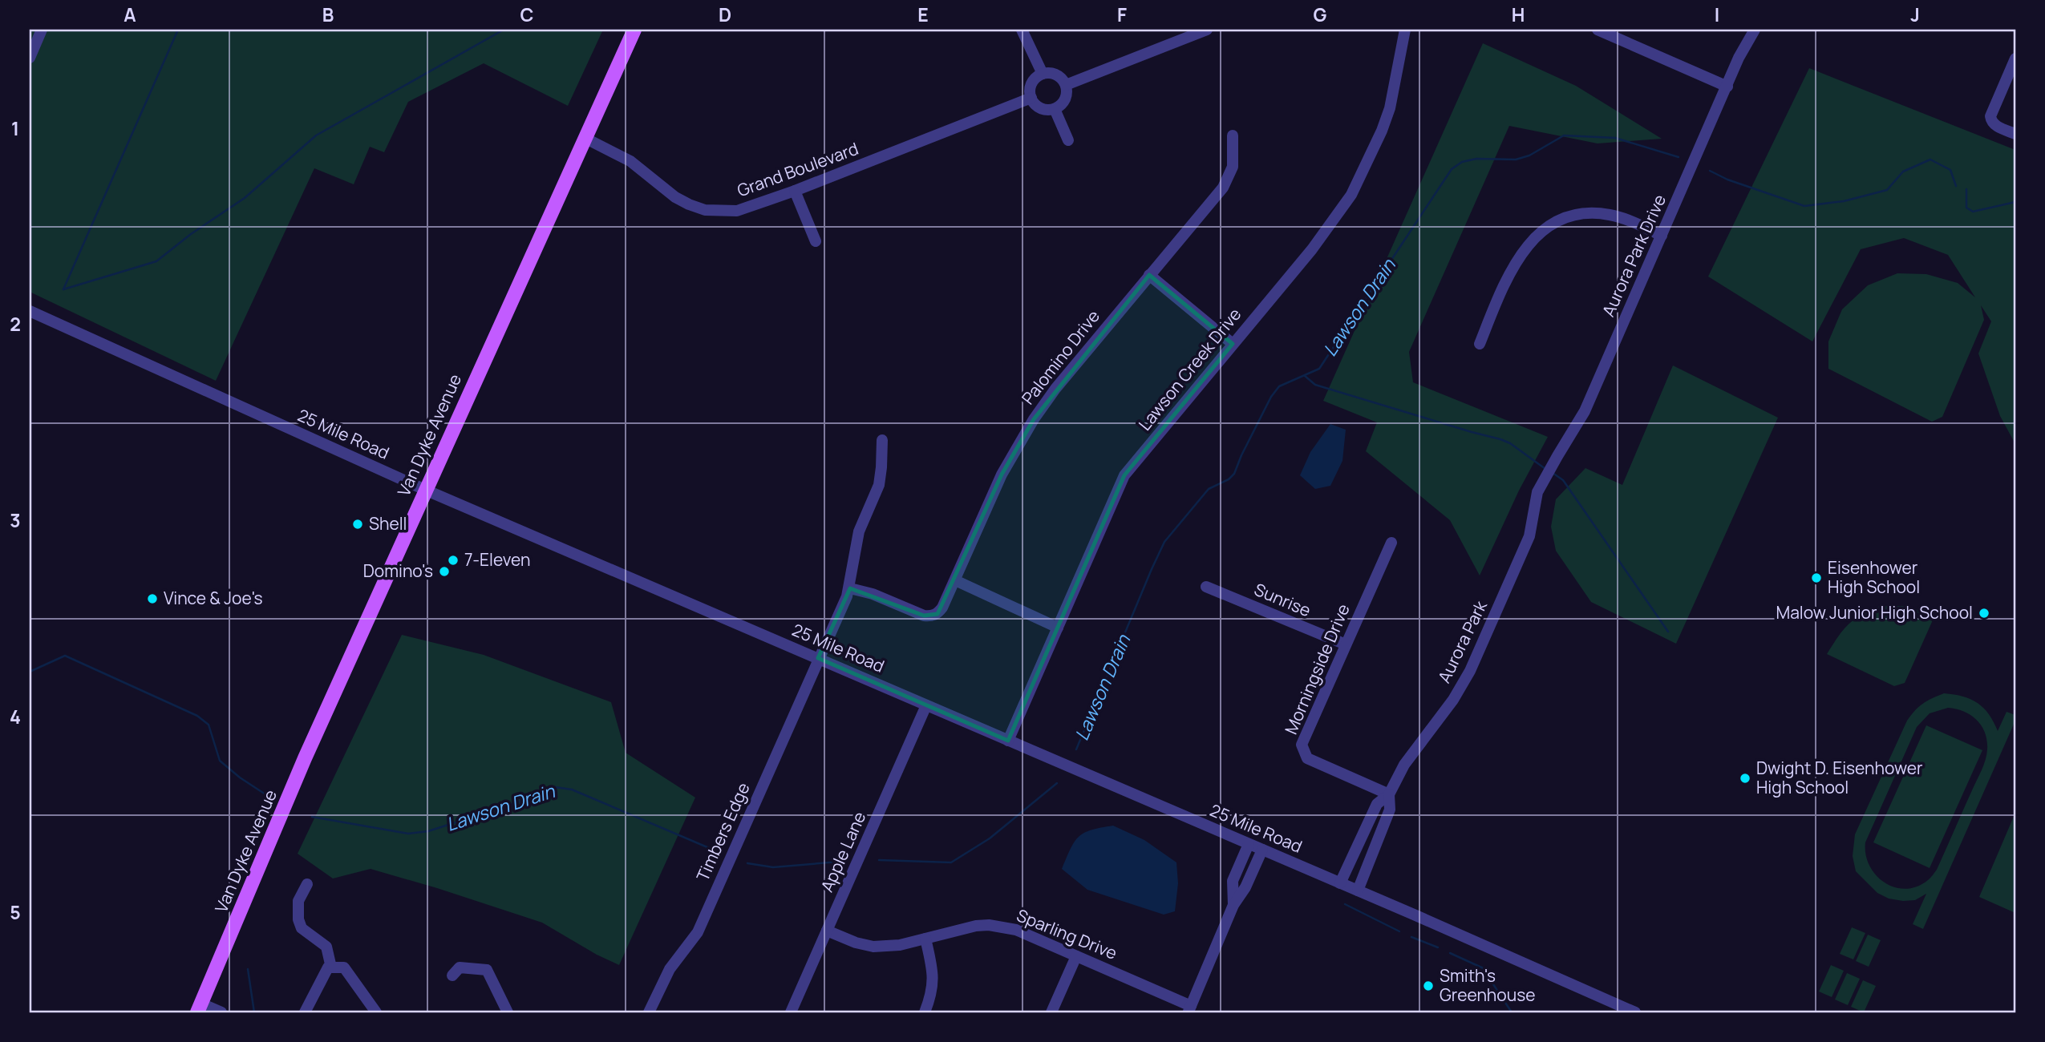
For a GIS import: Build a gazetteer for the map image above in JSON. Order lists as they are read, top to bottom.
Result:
{
  "streets": {
    "main road": ["Van Dyke Avenue"],
    "street": [
      "Grand Boulevard",
      "Aurora Park Drive",
      "Palomino Drive",
      "Lawson Creek Drive",
      "25 Mile Road",
      "Sunrise",
      "Aurora Park",
      "Morningside Drive",
      "Timbers Edge",
      "Apple Lane",
      "Sparling Drive"
    ]
  },
  "crossings": [
    ["Grand Boulevard", "Van Dyke Avenue"],
    ["Aurora Park Drive", "Aurora Park"],
    ["Palomino Drive", "Timbers Edge"],
    ["Lawson Creek Drive", "25 Mile Road"],
    ["25 Mile Road", "Van Dyke Avenue"],
    ["25 Mile Road", "Aurora Park"],
    ["25 Mile Road", "Timbers Edge"],
    ["25 Mile Road", "Apple Lane"],
    ["Sunrise", "Morningside Drive"],
    ["Aurora Park", "Morningside Drive"],
    ["Apple Lane", "Sparling Drive"]
  ],
  "water": ["Lawson Drain"],
  "places": [
    "Shell",
    "7-Eleven",
    "Domino's",
    "Eisenhower High School",
    "Vince & Joe's",
    "Malow Junior High School",
    "Dwight D. Eisenhower High School",
    "Smith's Greenhouse"
  ],
  "grid": {
    "columns": [
      "A",
      "B",
      "C",
      "D",
      "E",
      "F",
      "G",
      "H",
      "I",
      "J"
    ],
    "rows": [
      "1",
      "2",
      "3",
      "4",
      "5"
    ]
  }
}
